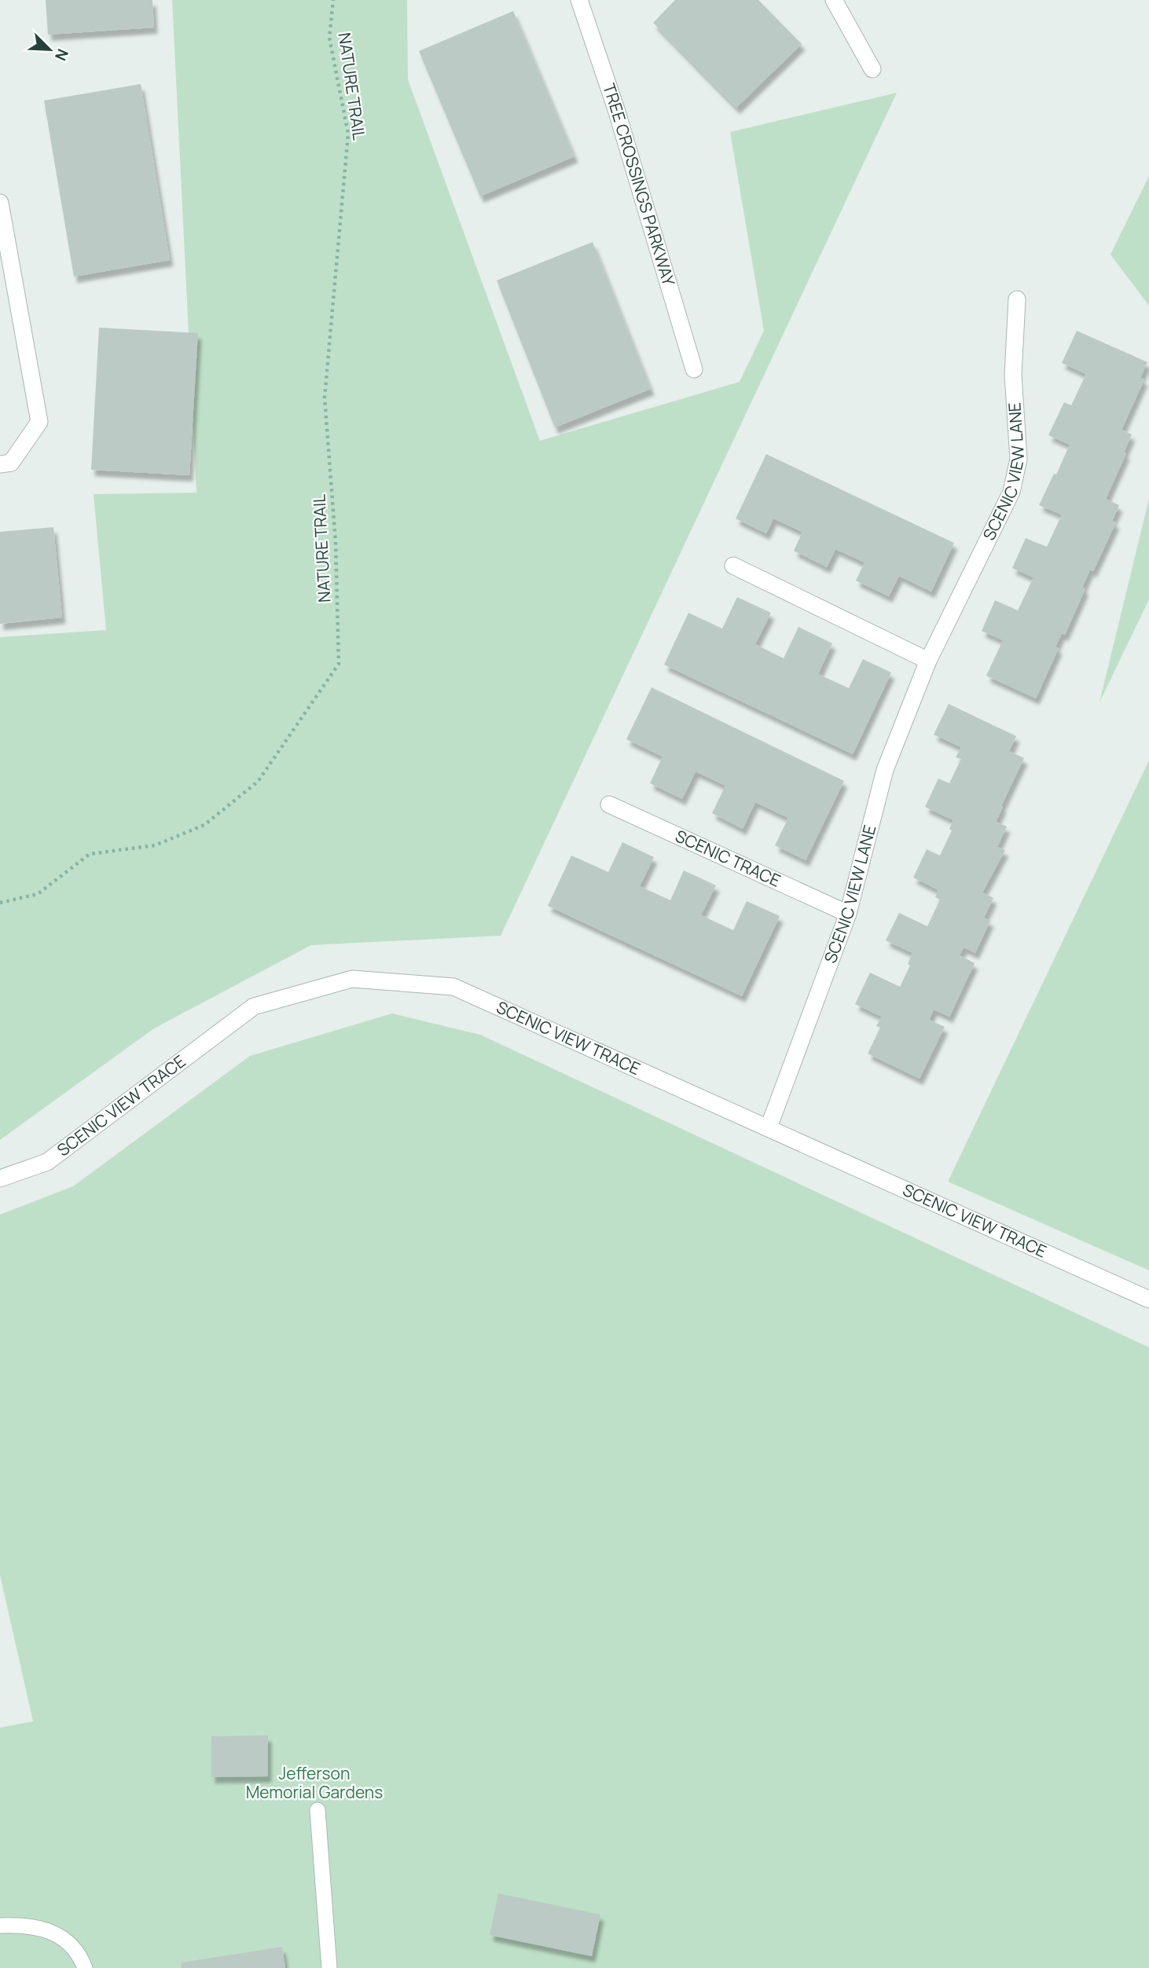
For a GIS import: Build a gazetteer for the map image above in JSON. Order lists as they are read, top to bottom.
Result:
{
  "streets": {
    "street": [
      "TREE CROSSINGS PARKWAY",
      "SCENIC VIEW LANE",
      "SCENIC TRACE",
      "SCENIC VIEW TRACE"
    ],
    "path": ["NATURE TRAIL"]
  },
  "crossings": [
    ["SCENIC VIEW LANE", "SCENIC TRACE"],
    ["SCENIC VIEW LANE", "SCENIC VIEW TRACE"]
  ],
  "parks": ["Jefferson Memorial Gardens"],
  "north": "bottom right"
}
